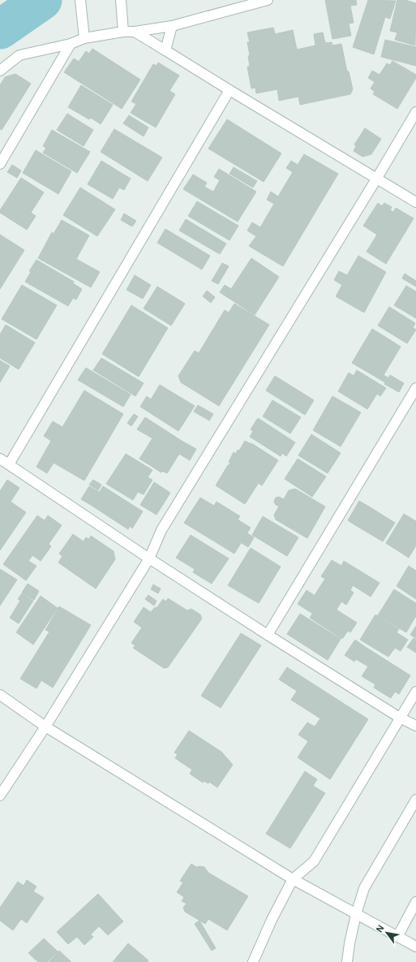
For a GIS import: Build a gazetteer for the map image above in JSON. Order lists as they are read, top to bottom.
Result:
{
  "north": "top left"
}
